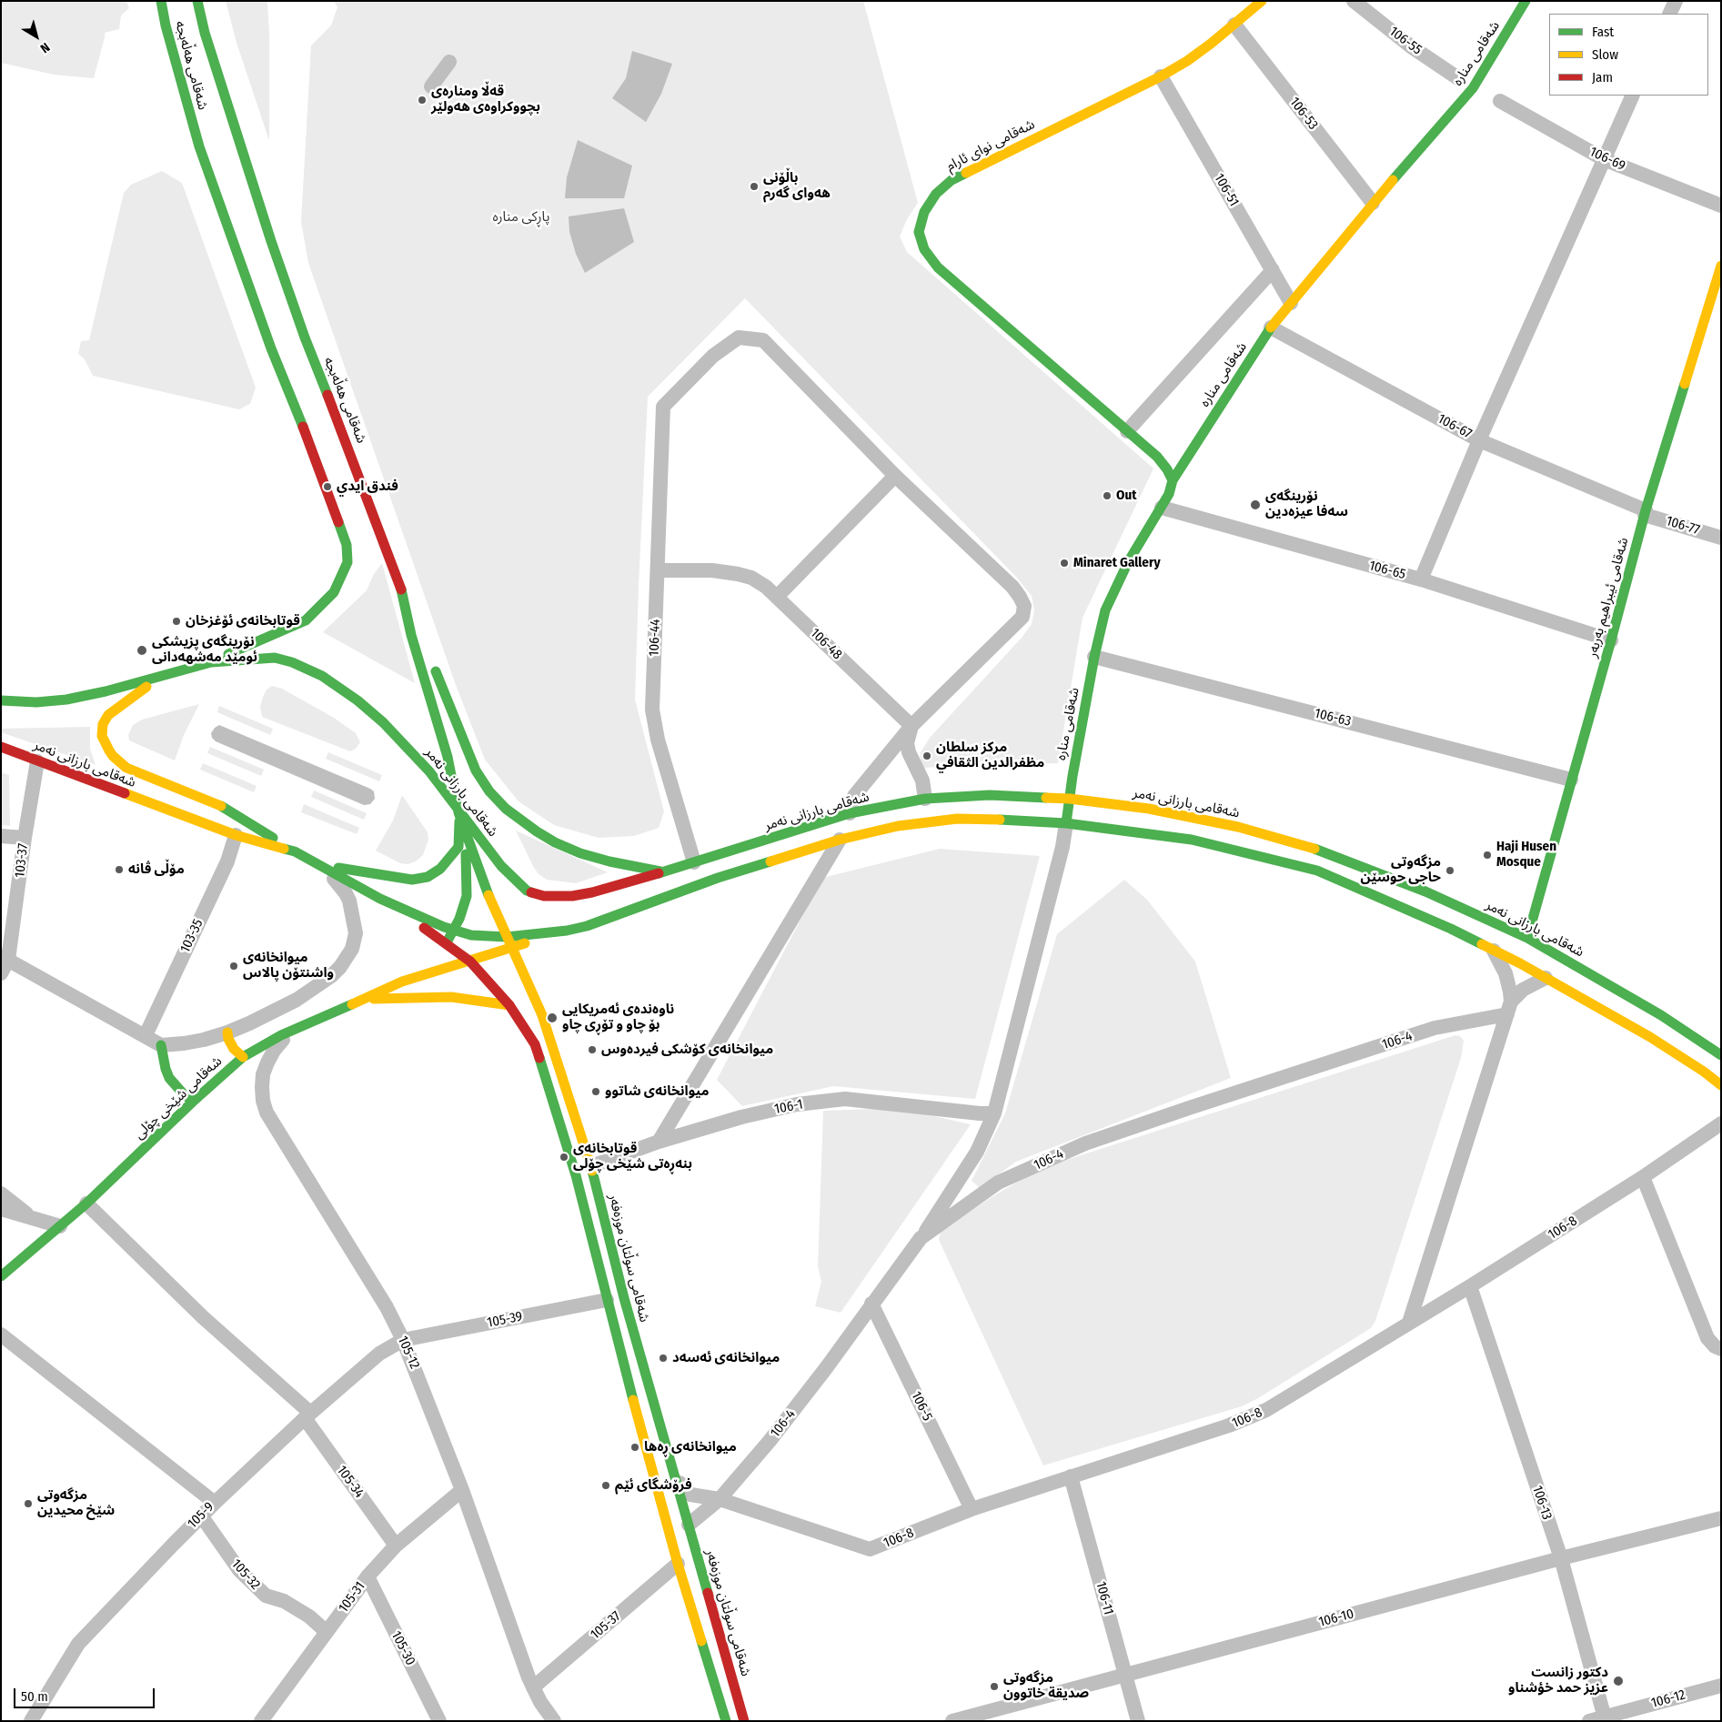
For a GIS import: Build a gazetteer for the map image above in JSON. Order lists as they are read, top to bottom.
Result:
{
  "streets": {
    "main road": [
      "شەقامی منارە",
      "شەقامی هەڵەبجە",
      "شەقامی نوای ئارام",
      "شەقامی ئیبراهیم بەربەر",
      "شەقامی بارزانی نەمر",
      "شەقامی شێخی چۆلی",
      "شەقامی سوڵتان موزەفەر"
    ],
    "street": [
      "106-55",
      "106-53",
      "106-69",
      "106-51",
      "106-67",
      "106-77",
      "106-65",
      "106-44",
      "106-48",
      "106-63",
      "103-37",
      "103-35",
      "106-4",
      "106-1",
      "106-8",
      "105-39",
      "105-12",
      "106-5",
      "105-34",
      "106-13",
      "105-9",
      "105-32",
      "105-31",
      "106-11",
      "106-10",
      "105-37",
      "105-30",
      "106-12"
    ]
  },
  "crossings": [
    ["شەقامی منارە", "106-53"],
    ["شەقامی منارە", "شەقامی نوای ئارام"],
    ["شەقامی منارە", "106-51"],
    ["شەقامی منارە", "106-67"],
    ["شەقامی منارە", "106-65"],
    ["شەقامی منارە", "106-63"],
    ["شەقامی منارە", "شەقامی بارزانی نەمر"],
    ["شەقامی هەڵەبجە", "شەقامی بارزانی نەمر"],
    ["شەقامی هەڵەبجە", "شەقامی سوڵتان موزەفەر"],
    ["106-53", "شەقامی نوای ئارام"],
    ["شەقامی نوای ئارام", "106-51"],
    ["106-67", "106-77"],
    ["106-67", "شەقامی ئیبراهیم بەربەر"],
    ["106-77", "شەقامی ئیبراهیم بەربەر"],
    ["106-65", "شەقامی ئیبراهیم بەربەر"],
    ["شەقامی ئیبراهیم بەربەر", "106-63"],
    ["شەقامی ئیبراهیم بەربەر", "شەقامی بارزانی نەمر"],
    ["106-44", "106-48"],
    ["106-44", "شەقامی بارزانی نەمر"],
    ["شەقامی بارزانی نەمر", "103-37"],
    ["شەقامی بارزانی نەمر", "103-35"],
    ["شەقامی بارزانی نەمر", "شەقامی شێخی چۆلی"],
    ["شەقامی بارزانی نەمر", "شەقامی سوڵتان موزەفەر"],
    ["106-4", "106-8"],
    ["106-4", "شەقامی سوڵتان موزەفەر"],
    ["106-4", "106-5"],
    ["شەقامی شێخی چۆلی", "شەقامی سوڵتان موزەفەر"],
    ["شەقامی شێخی چۆلی", "105-12"],
    ["شەقامی شێخی چۆلی", "105-34"],
    ["106-1", "شەقامی سوڵتان موزەفەر"],
    ["106-8", "شەقامی سوڵتان موزەفەر"],
    ["106-8", "106-5"],
    ["106-8", "106-13"],
    ["106-8", "106-11"],
    ["105-39", "105-12"],
    ["105-39", "105-9"],
    ["105-12", "105-9"],
    ["105-12", "105-31"],
    ["105-12", "105-37"],
    ["105-34", "105-9"],
    ["105-34", "105-31"],
    ["106-13", "106-10"],
    ["106-13", "106-12"],
    ["105-9", "105-32"],
    ["105-32", "105-31"],
    ["105-31", "105-30"],
    ["106-11", "106-10"]
  ],
  "parks": ["پاڕکی منارە"],
  "places": [
    "قەڵا ومنارەی بچووکراوەی هەولێر",
    "باڵۆنی هەوای گەرم",
    "فندق ايدي",
    "Out",
    "نۆرینگەی سەفا عیزەدین",
    "Minaret Gallery",
    "قوتابخانەی ئۆغزخان",
    "نۆرینگەی پزیشکی ئومێد مەشهەدانی",
    "مركز سلطان مظفرالدين الثقافي",
    "Haji Husen Mosque",
    "مۆڵی ڤانە",
    "مزگەوتی حاجی حوسێن",
    "میوانخانەی واشنتۆن پالاس",
    "ناوەندەی ئەمریکایی بۆ چاو و تۆڕی چاو",
    "میوانخانەی کۆشکی فیردەوس",
    "میوانخانەی شاتوو",
    "قوتابخانەی بنەڕەتی شێخی چۆلی",
    "میوانخانەی ئەسەد",
    "میوانخانەی ڕەها",
    "فرۆشگای ئێم",
    "مزگەوتی شێخ محیدین",
    "دكتور زانست عزيز حمد خؤشناو",
    "مزگەوتی صديقة خاتوون"
  ],
  "legend": ["Fast", "Slow", "Jam"],
  "scale_bar": "50 m",
  "north": "bottom right"
}
